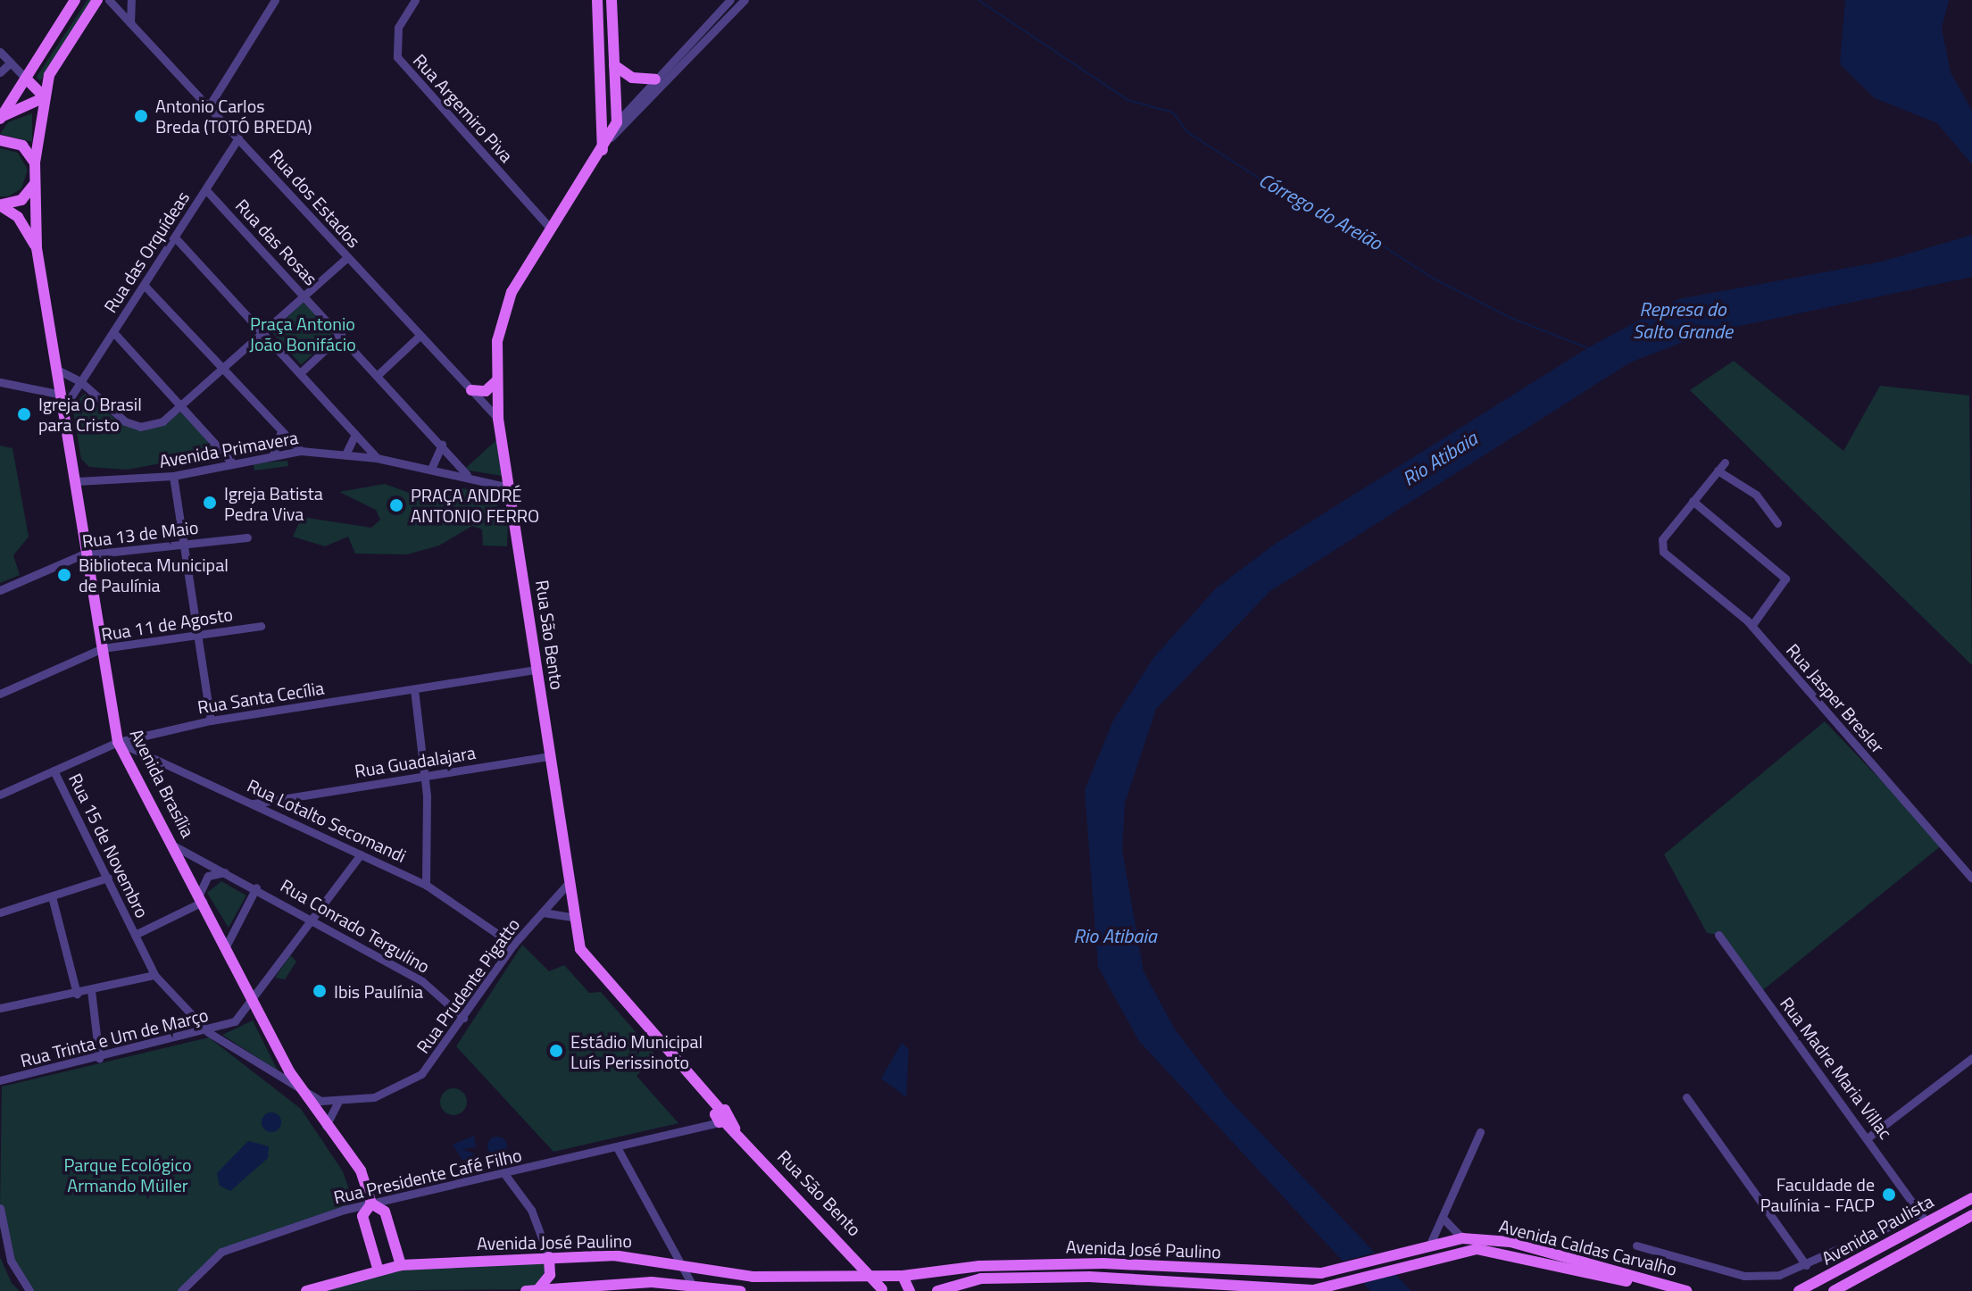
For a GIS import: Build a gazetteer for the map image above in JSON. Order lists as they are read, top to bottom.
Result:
{
  "streets": {
    "main road": [
      "Rua São Bento",
      "Avenida Brasília",
      "Avenida Paulista",
      "Avenida José Paulino",
      "Avenida Caldas Carvalho"
    ],
    "street": [
      "Rua Argemiro Piva",
      "Rua dos Estados",
      "Rua das Rosas",
      "Rua das Orquídeas",
      "Avenida Primavera",
      "Rua 13 de Maio",
      "Rua 11 de Agosto",
      "Rua Santa Cecília",
      "Rua Jasper Bresler",
      "Rua Guadalajara",
      "Rua Lotalto Secomandi",
      "Rua 15 de Novembro",
      "Rua Conrado Tergulino",
      "Rua Prudente Pigatto",
      "Rua Trinta e Um de Março",
      "Rua Madre Maria Villac",
      "Rua Presidente Café Filho"
    ]
  },
  "crossings": [
    ["Rua Argemiro Piva", "Rua São Bento"],
    ["Rua dos Estados", "Rua das Orquídeas"],
    ["Rua dos Estados", "Rua São Bento"],
    ["Rua das Rosas", "Rua das Orquídeas"],
    ["Rua das Rosas", "Avenida Primavera"],
    ["Rua das Orquídeas", "Avenida Brasília"],
    ["Avenida Primavera", "Rua São Bento"],
    ["Avenida Primavera", "Avenida Brasília"],
    ["Rua 13 de Maio", "Avenida Brasília"],
    ["Rua 11 de Agosto", "Avenida Brasília"],
    ["Rua São Bento", "Rua Santa Cecília"],
    ["Rua São Bento", "Rua Guadalajara"],
    ["Rua São Bento", "Rua Prudente Pigatto"],
    ["Rua São Bento", "Rua Presidente Café Filho"],
    ["Rua São Bento", "Avenida José Paulino"],
    ["Rua Santa Cecília", "Avenida Brasília"],
    ["Rua Santa Cecília", "Rua Lotalto Secomandi"],
    ["Rua Santa Cecília", "Rua 15 de Novembro"],
    ["Rua Guadalajara", "Rua Lotalto Secomandi"],
    ["Avenida Brasília", "Rua Lotalto Secomandi"],
    ["Avenida Brasília", "Rua 15 de Novembro"],
    ["Avenida Brasília", "Rua Conrado Tergulino"],
    ["Avenida Brasília", "Rua Prudente Pigatto"],
    ["Avenida Brasília", "Rua Trinta e Um de Março"],
    ["Avenida Brasília", "Rua Presidente Café Filho"],
    ["Avenida Brasília", "Avenida José Paulino"],
    ["Rua Lotalto Secomandi", "Rua Prudente Pigatto"],
    ["Rua Lotalto Secomandi", "Rua Trinta e Um de Março"],
    ["Rua 15 de Novembro", "Rua Prudente Pigatto"],
    ["Rua 15 de Novembro", "Rua Trinta e Um de Março"],
    ["Rua Conrado Tergulino", "Rua Prudente Pigatto"],
    ["Rua Conrado Tergulino", "Rua Trinta e Um de Março"],
    ["Rua Madre Maria Villac", "Avenida Paulista"],
    ["Avenida José Paulino", "Avenida Caldas Carvalho"]
  ],
  "water": ["Córrego do Areião", "Represa do Salto Grande", "Rio Atibaia"],
  "parks": ["Praça Antonio João Bonifácio", "Parque Ecológico Armando Müller"],
  "places": [
    "Antonio Carlos Breda (TOTÓ BREDA)",
    "Igreja O Brasil para Cristo",
    "Igreja Batista Pedra Viva",
    "PRAÇA ANDRÉ ANTONIO FERRO",
    "Biblioteca Municipal de Paulínia",
    "Ibis Paulínia",
    "Estádio Municipal Luís Perissinoto",
    "Faculdade de Paulínia - FACP"
  ]
}
